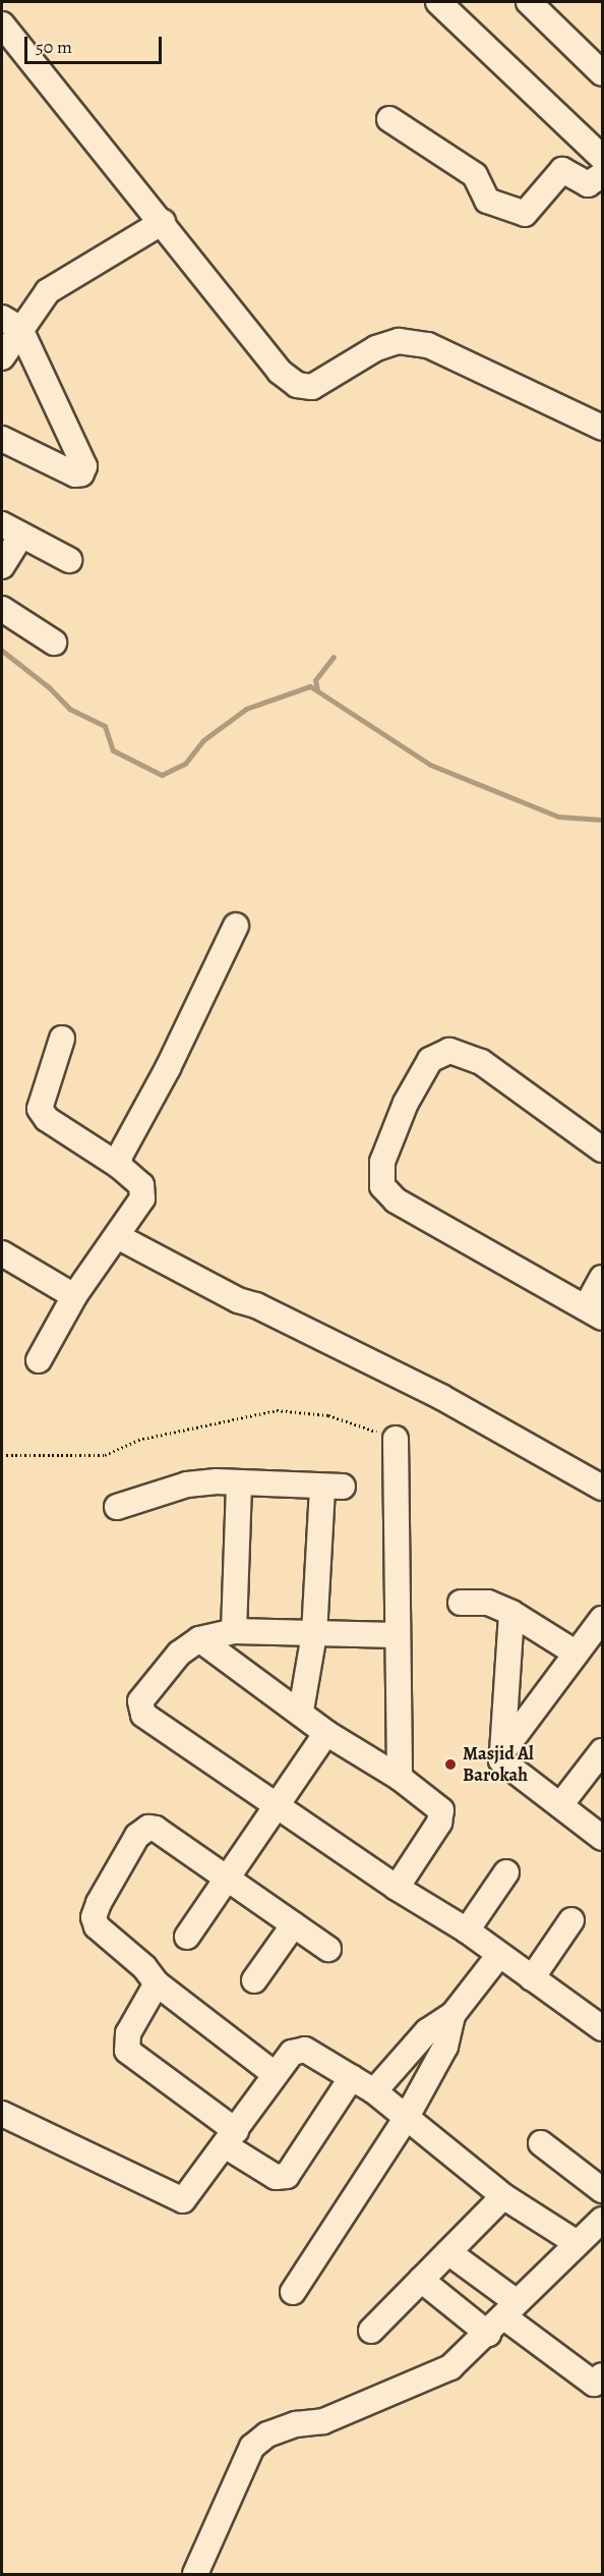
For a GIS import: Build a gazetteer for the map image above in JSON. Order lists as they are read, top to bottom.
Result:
{
  "places": ["Masjid Al Barokah"],
  "scale_bar": "50 m"
}
